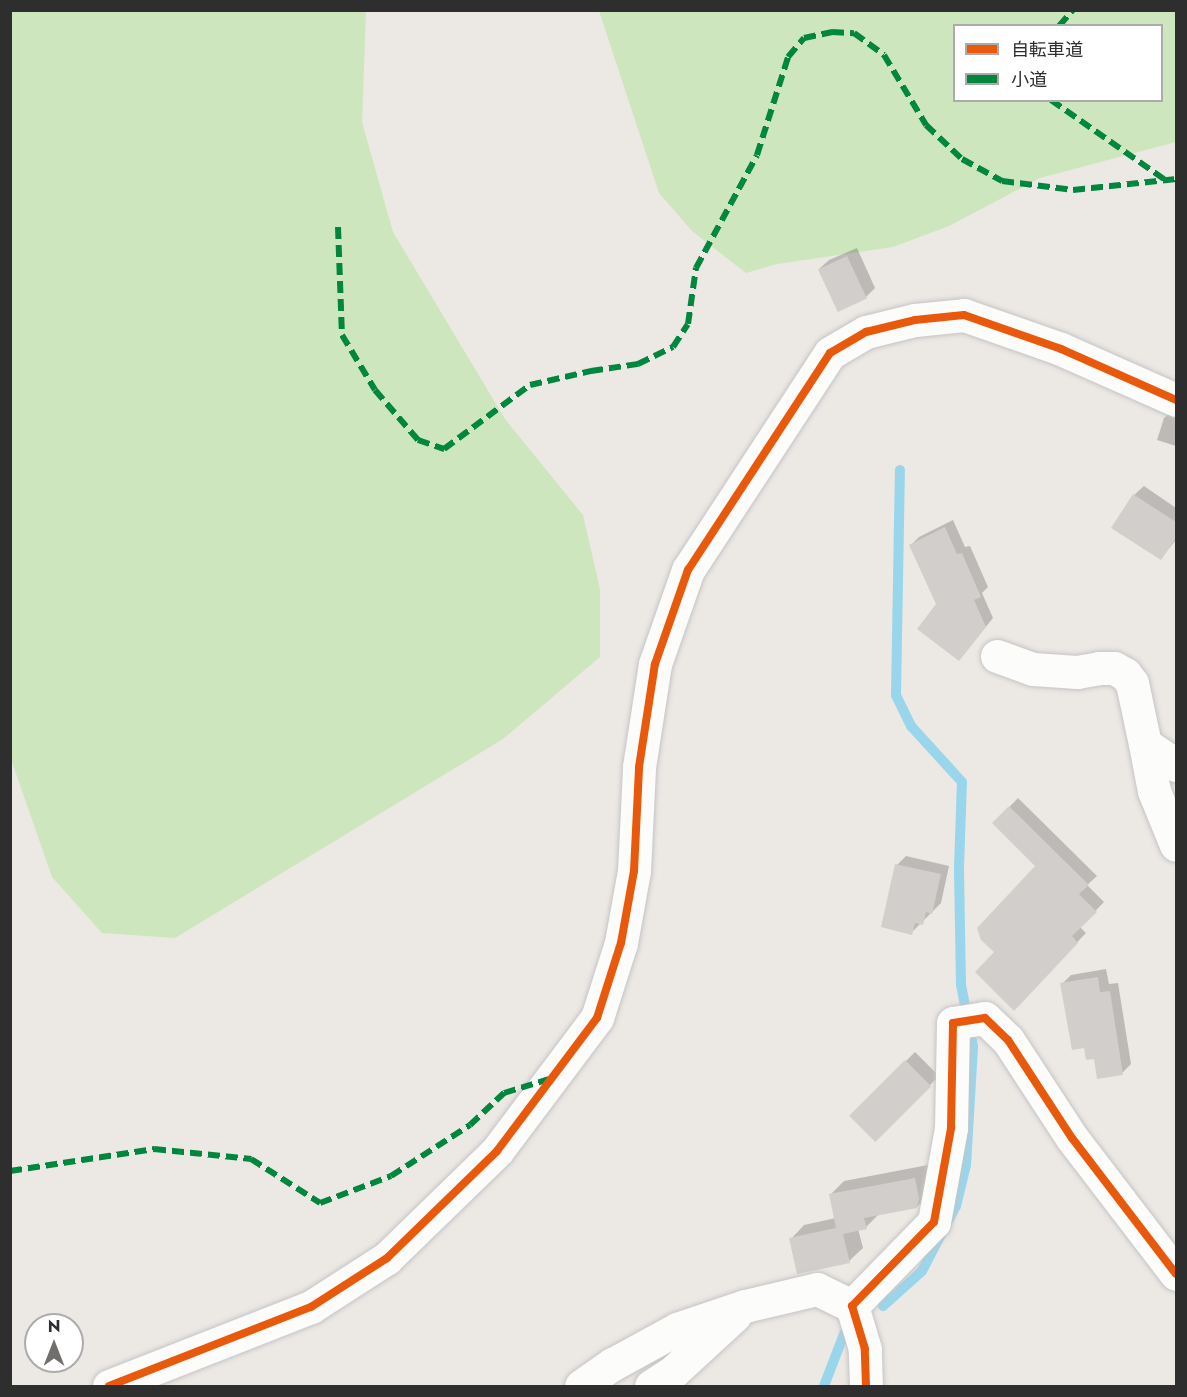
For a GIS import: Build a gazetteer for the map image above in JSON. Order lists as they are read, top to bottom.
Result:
{
  "legend": ["自転車道", "小道"],
  "north": "top"
}
